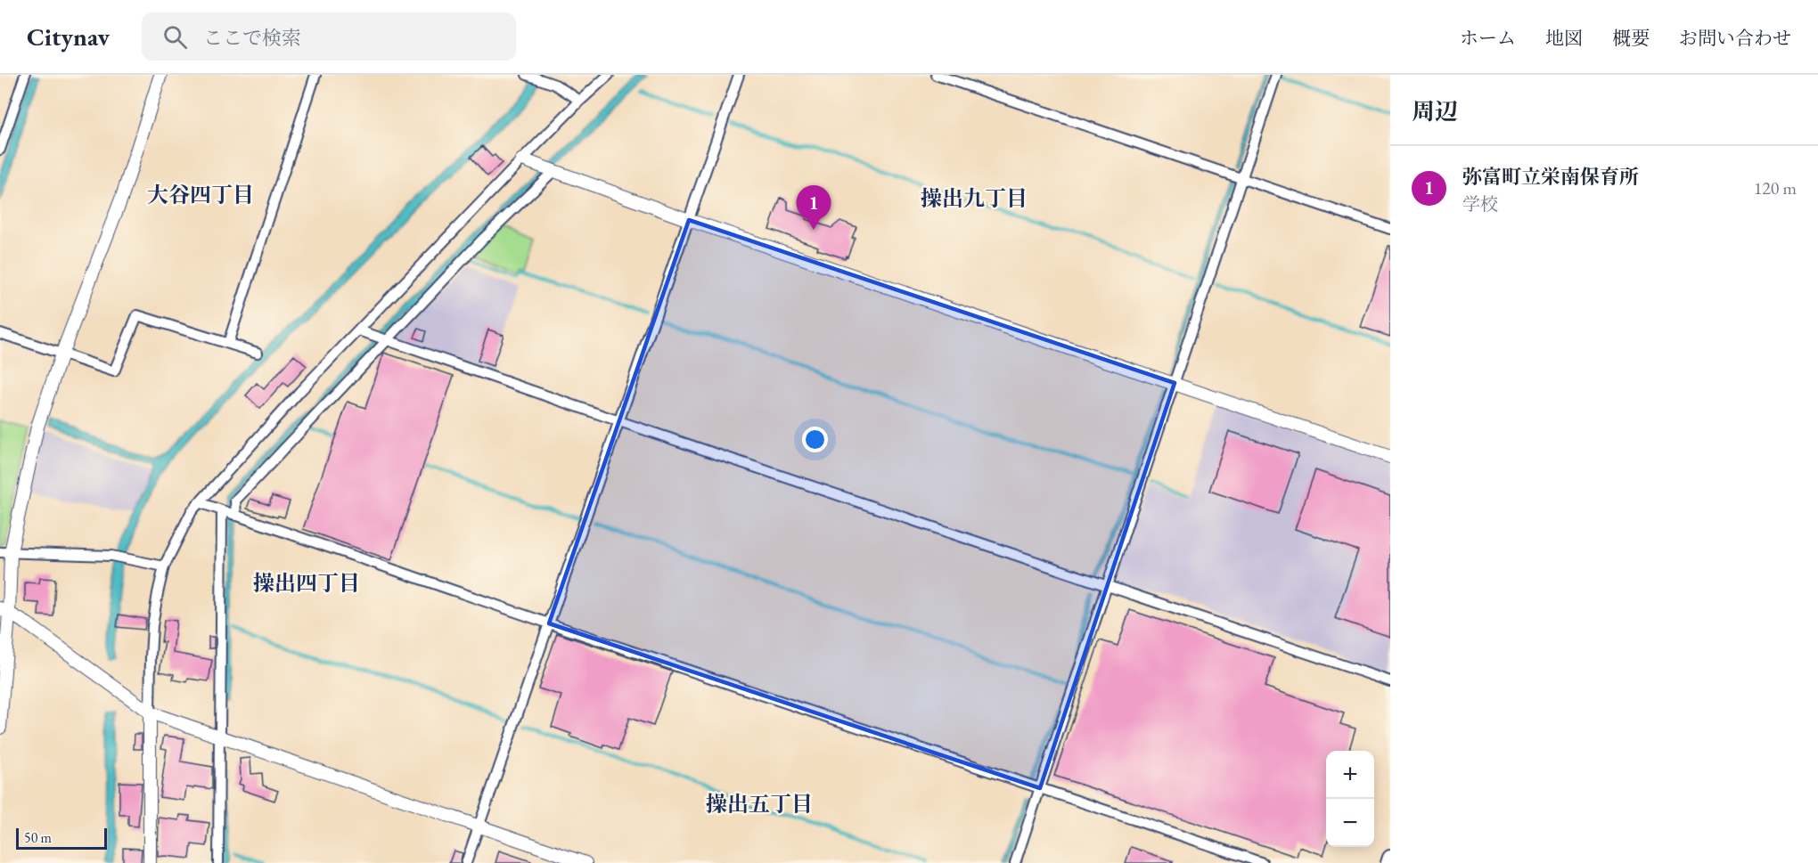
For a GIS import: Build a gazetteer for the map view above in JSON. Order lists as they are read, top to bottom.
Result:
{
  "districts": [
    "大谷四丁目",
    "操出九丁目",
    "操出四丁目",
    "操出五丁目"
  ],
  "scale_bar": "50 m",
  "page": {
    "header": "Citynav",
    "search": "ここで検索",
    "nav": [
      "ホーム",
      "地図",
      "概要",
      "お問い合わせ"
    ],
    "heading": "周辺",
    "list": [
      {
        "mark": "1",
        "name": "弥富町立栄南保育所",
        "note": "学校",
        "value": "120 m"
      }
    ],
    "pins": "1",
    "map_buttons": ["+", "−"],
    "scale": "50 m"
  }
}
